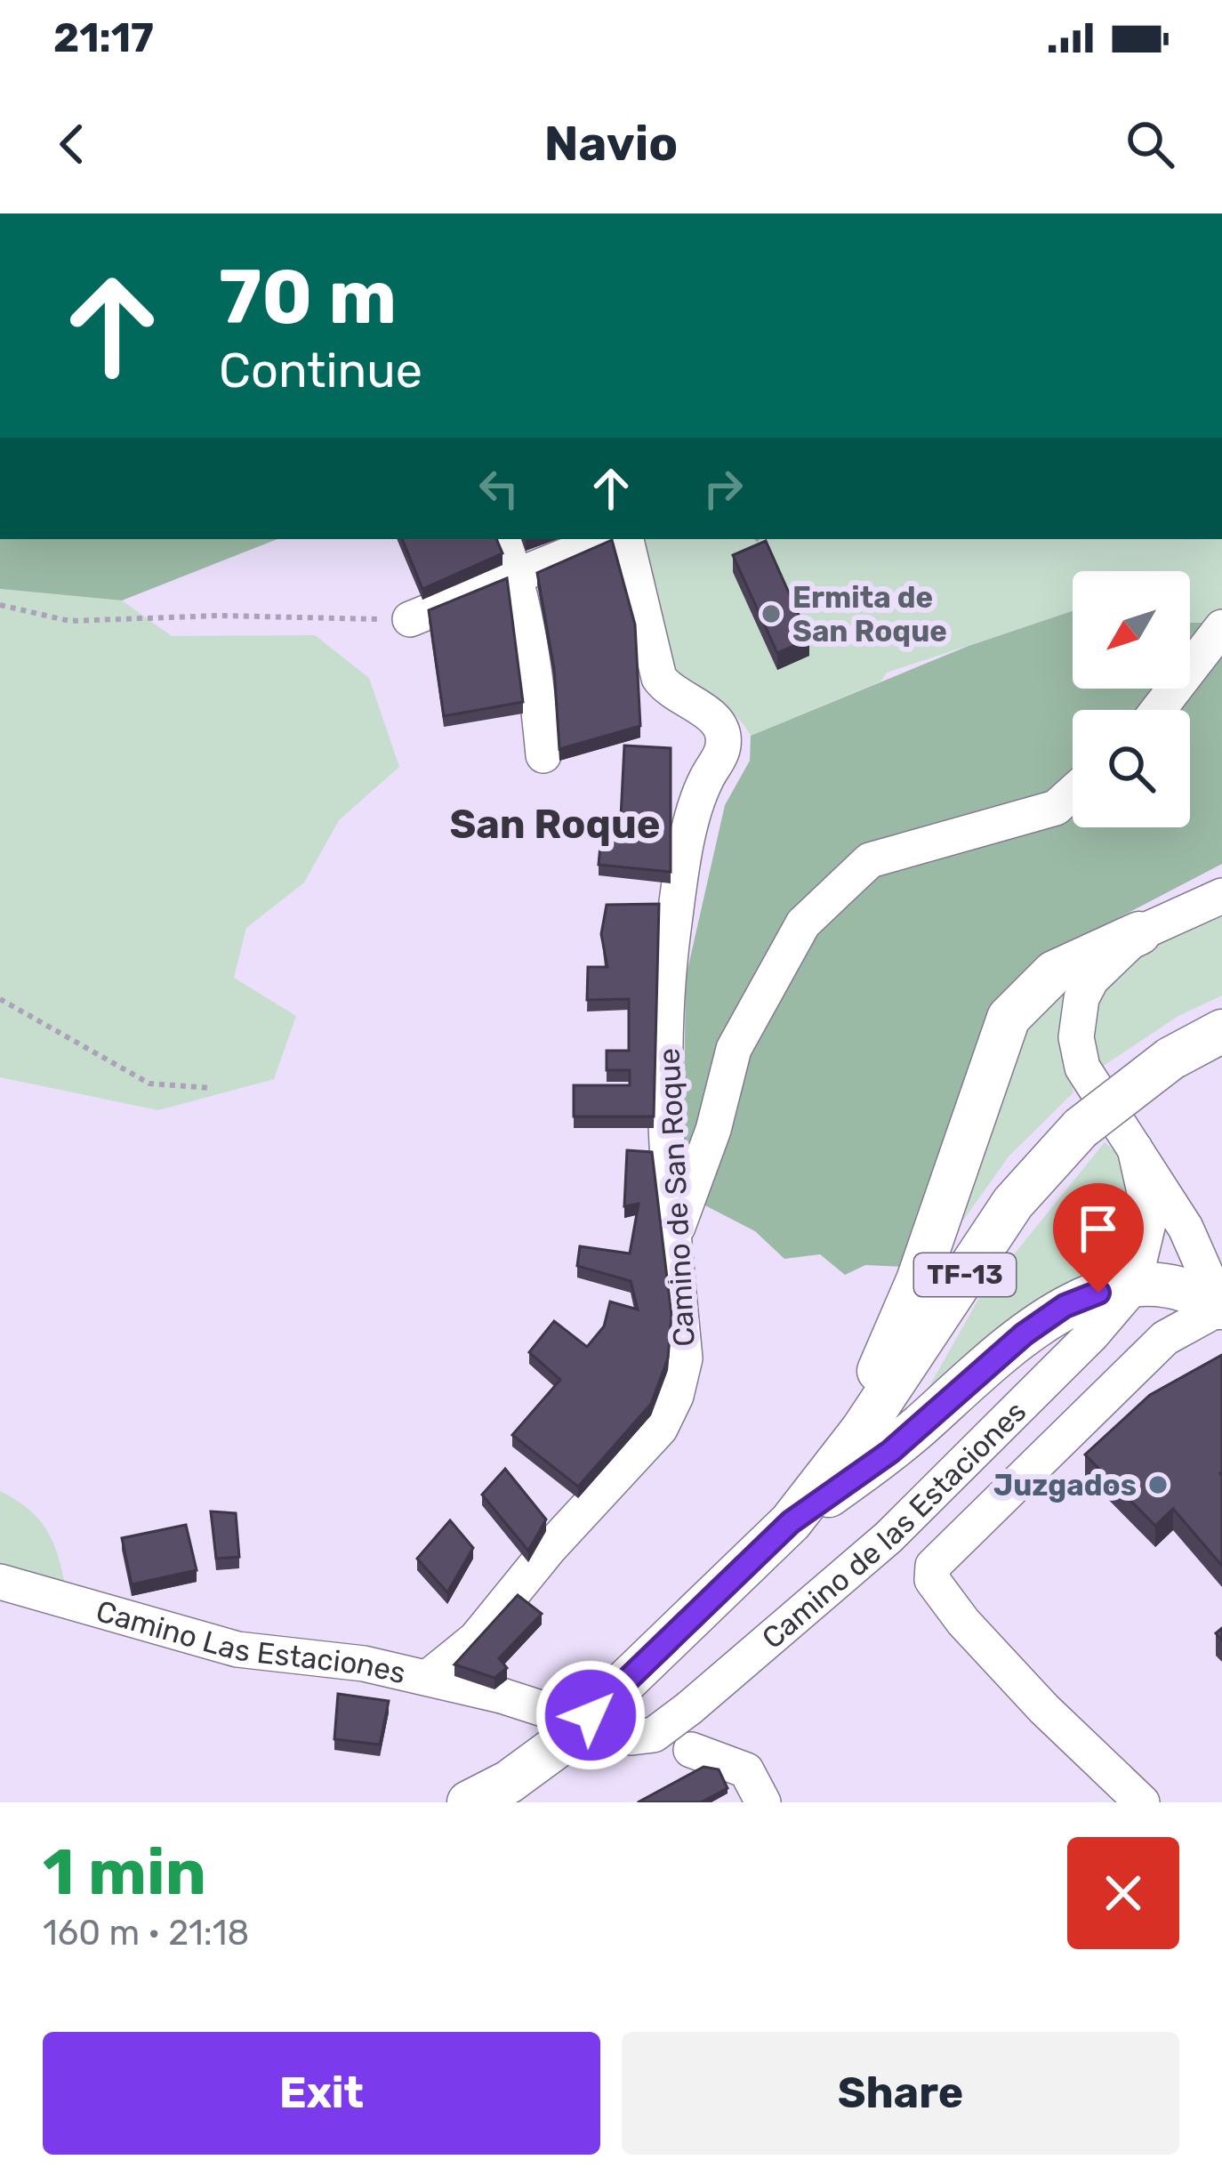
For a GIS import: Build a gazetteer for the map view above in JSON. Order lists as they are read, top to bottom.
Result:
{
  "streets": {
    "main road": ["TF-13"],
    "street": ["Camino de San Roque", "Camino de las Estaciones", "Camino Las Estaciones"]
  },
  "crossings": [
    ["Camino de San Roque", "Camino Las Estaciones"],
    ["Camino de las Estaciones", "Camino Las Estaciones"]
  ],
  "districts": ["San Roque"],
  "places": ["Ermita de San Roque", "Juzgados"],
  "north": "bottom left",
  "page": {
    "status": "21:17",
    "header": "Navio",
    "turn": ["70 m", "Continue"],
    "heading": ["1 min", "160 m · 21:18"],
    "buttons": ["Exit", "Share"]
  }
}
